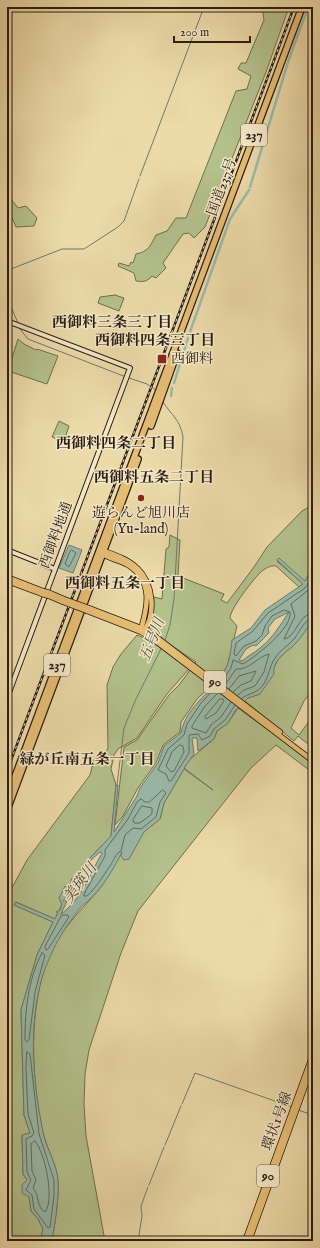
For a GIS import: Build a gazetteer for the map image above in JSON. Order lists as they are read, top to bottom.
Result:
{
  "streets": {
    "highway": ["237", "国道237号"],
    "main road": ["90", "環状1号線"],
    "street": ["西御料地通"]
  },
  "districts": [
    "西御料三条三丁目",
    "西御料四条三丁目",
    "西御料四条二丁目",
    "西御料五条二丁目",
    "西御料五条一丁目",
    "緑が丘南五条一丁目"
  ],
  "water": ["五号川", "美瑛川"],
  "places": {
    "transit": ["西御料"],
    "other": ["遊らんど旭川店 (Yu-land)"]
  },
  "scale_bar": "200 m"
}
